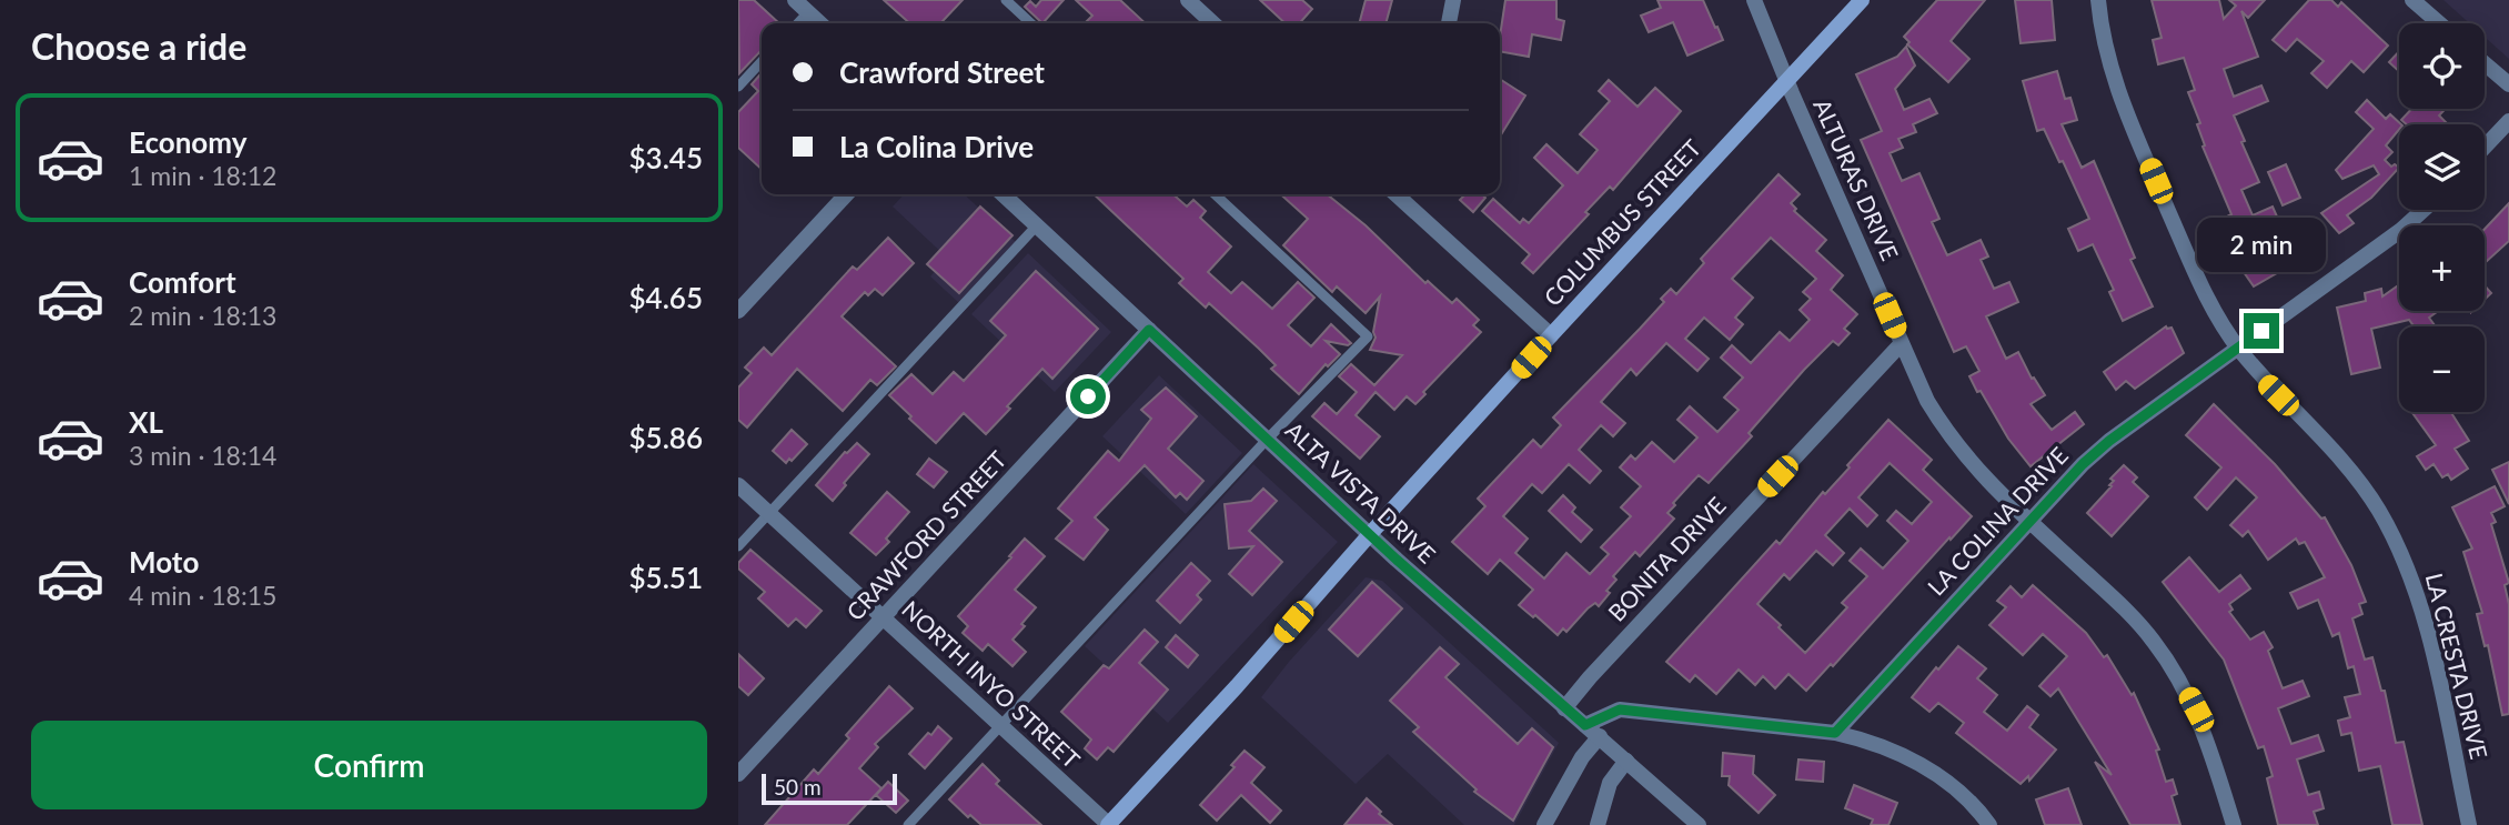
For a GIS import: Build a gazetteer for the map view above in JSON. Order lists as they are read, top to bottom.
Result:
{
  "streets": {
    "main road": ["COLUMBUS STREET"],
    "street": [
      "ALTURAS DRIVE",
      "ALTA VISTA DRIVE",
      "LA COLINA DRIVE",
      "CRAWFORD STREET",
      "BONITA DRIVE",
      "LA CRESTA DRIVE",
      "NORTH INYO STREET"
    ]
  },
  "crossings": [
    ["ALTURAS DRIVE", "COLUMBUS STREET"],
    ["ALTURAS DRIVE", "LA COLINA DRIVE"],
    ["ALTURAS DRIVE", "BONITA DRIVE"],
    ["COLUMBUS STREET", "ALTA VISTA DRIVE"],
    ["COLUMBUS STREET", "NORTH INYO STREET"],
    ["ALTA VISTA DRIVE", "CRAWFORD STREET"],
    ["ALTA VISTA DRIVE", "BONITA DRIVE"],
    ["LA COLINA DRIVE", "LA CRESTA DRIVE"],
    ["CRAWFORD STREET", "NORTH INYO STREET"]
  ],
  "scale_bar": "50 m",
  "page": {
    "heading": "Choose a ride",
    "map_buttons": ["+", "−"],
    "banner": ["Crawford Street", "La Colina Drive"],
    "list": [
      {
        "name": "Economy",
        "note": "1 min · 18:12",
        "value": "$3.45"
      },
      {
        "name": "Comfort",
        "note": "2 min · 18:13",
        "value": "$4.65"
      },
      {
        "name": "XL",
        "note": "3 min · 18:14",
        "value": "$5.86"
      },
      {
        "name": "Moto",
        "note": "4 min · 18:15",
        "value": "$5.51"
      }
    ],
    "bubble": "2 min",
    "buttons": "Confirm",
    "scale": "50 m"
  }
}
